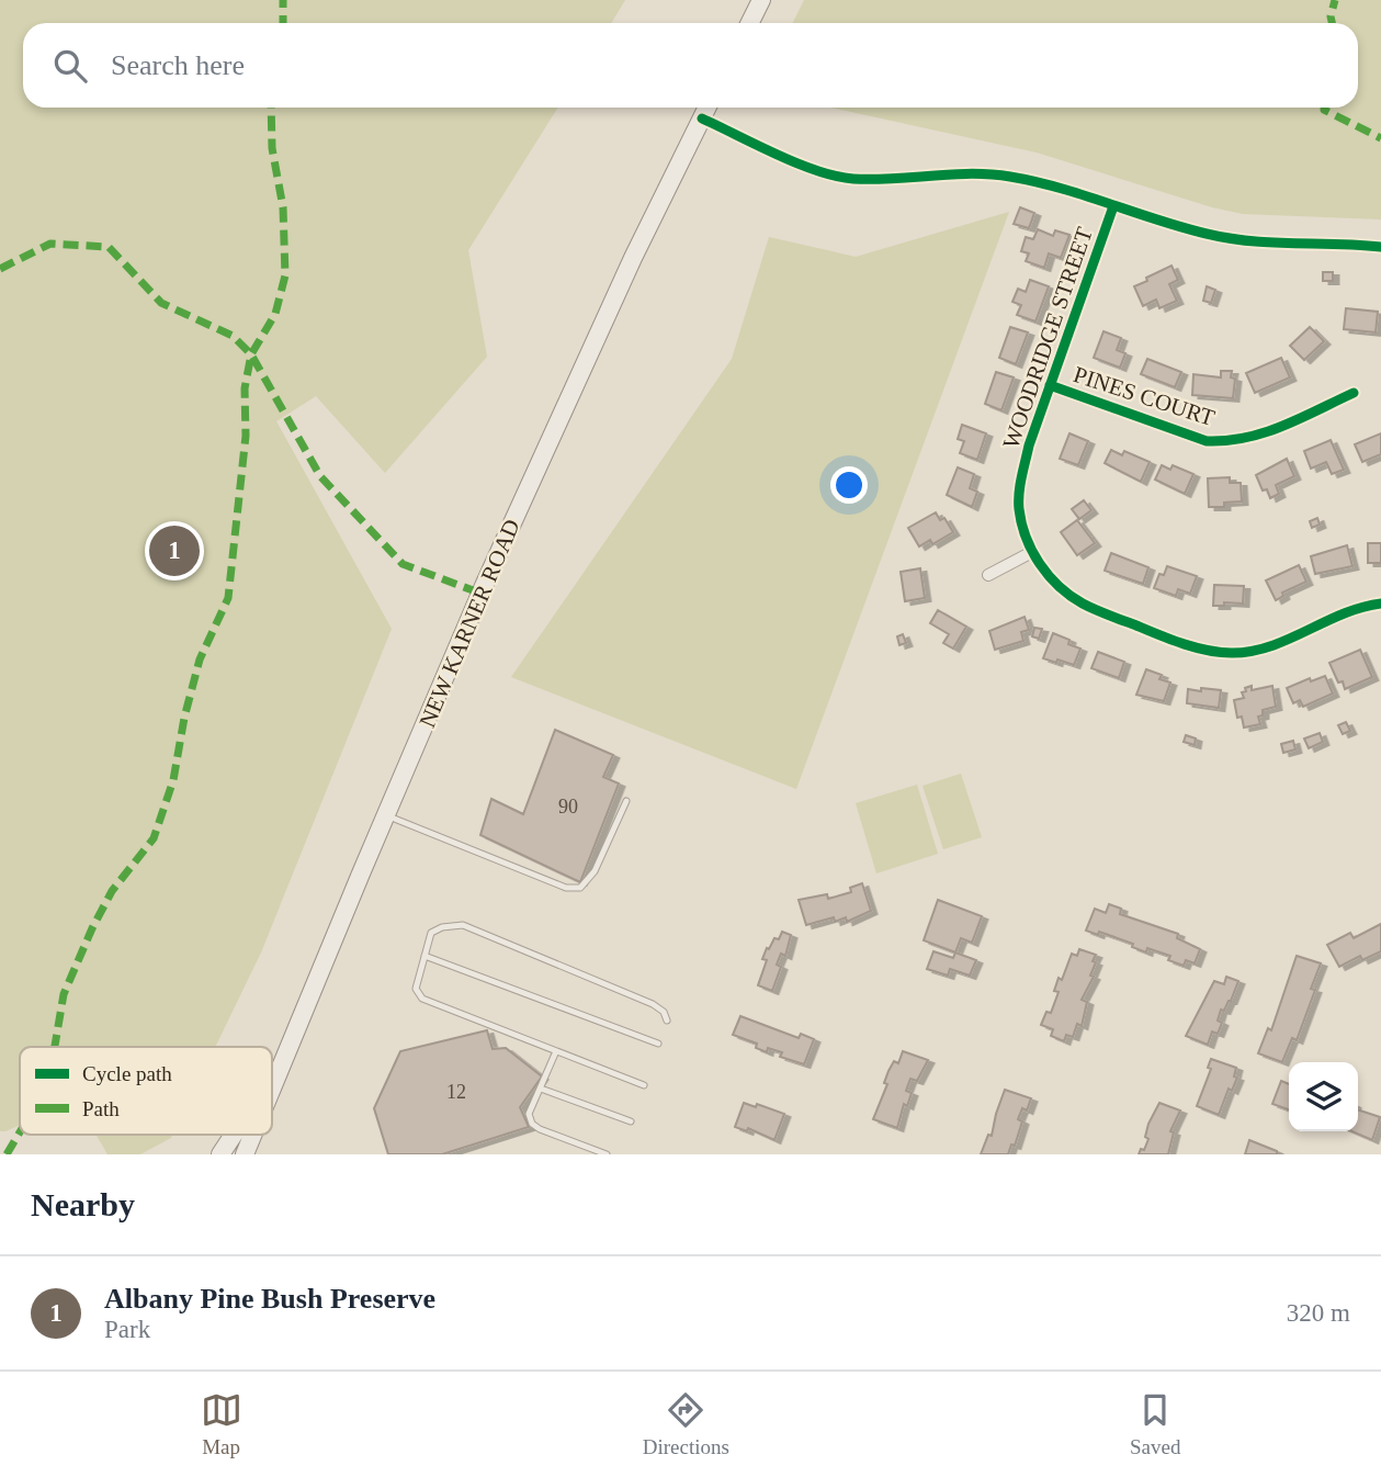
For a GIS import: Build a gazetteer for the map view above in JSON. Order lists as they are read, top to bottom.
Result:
{
  "streets": {
    "main road": ["NEW KARNER ROAD"],
    "street": ["WOODRIDGE STREET", "PINES COURT"]
  },
  "crossings": [
    ["WOODRIDGE STREET", "PINES COURT"]
  ],
  "house_numbers": ["90", "12"],
  "legend": ["Cycle path", "Path"],
  "page": {
    "search": "Search here",
    "pins": "1",
    "heading": "Nearby",
    "list": [
      {
        "mark": "1",
        "name": "Albany Pine Bush Preserve",
        "note": "Park",
        "value": "320 m"
      }
    ],
    "nav": ["Map", "Directions", "Saved"]
  }
}
